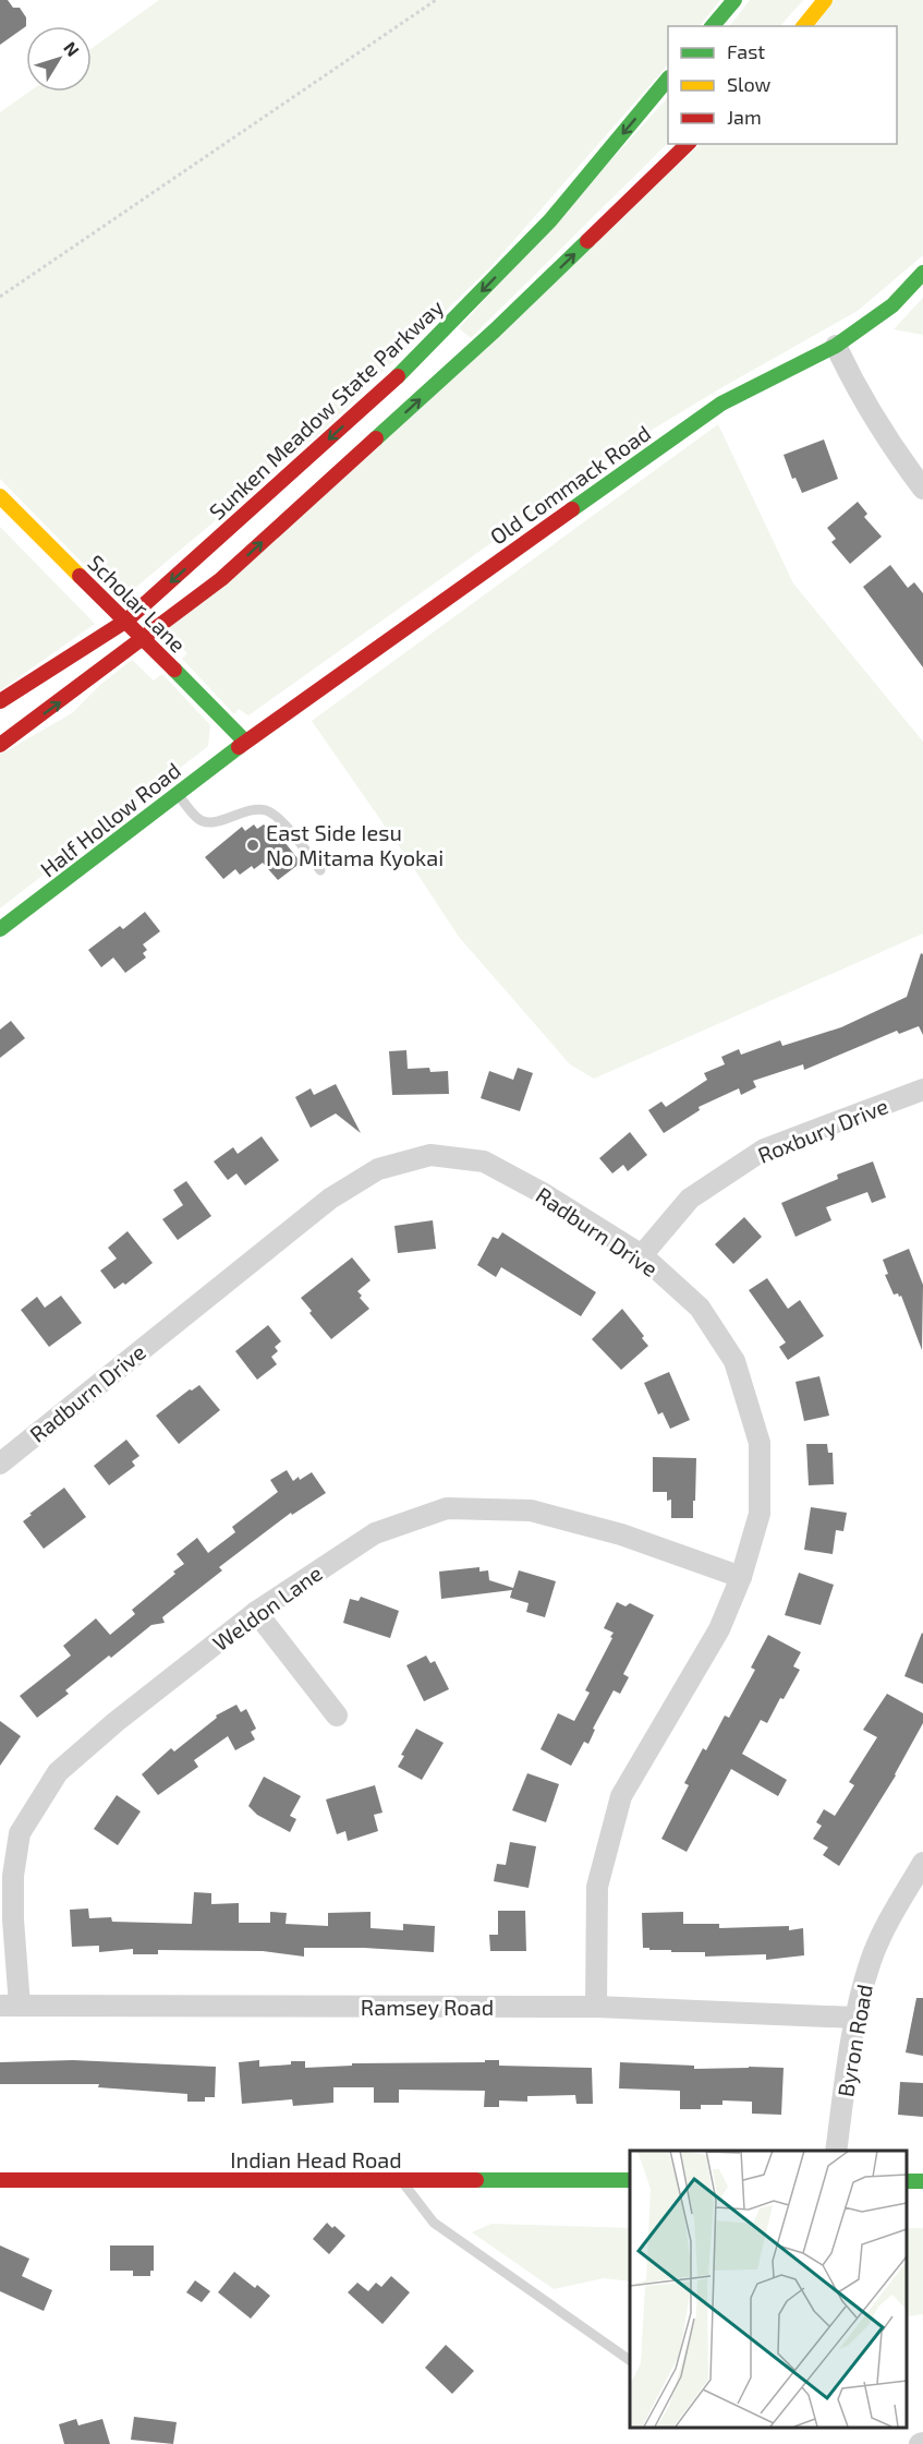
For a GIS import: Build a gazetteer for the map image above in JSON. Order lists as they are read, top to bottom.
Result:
{
  "streets": {
    "main road": [
      "Sunken Meadow State Parkway",
      "Old Commack Road",
      "Scholar Lane",
      "Half Hollow Road",
      "Indian Head Road"
    ],
    "street": [
      "Roxbury Drive",
      "Radburn Drive",
      "Weldon Lane",
      "Ramsey Road",
      "Byron Road"
    ]
  },
  "crossings": [
    ["Old Commack Road", "Scholar Lane"],
    ["Old Commack Road", "Half Hollow Road"],
    ["Scholar Lane", "Half Hollow Road"],
    ["Roxbury Drive", "Radburn Drive"],
    ["Radburn Drive", "Weldon Lane"],
    ["Radburn Drive", "Ramsey Road"],
    ["Weldon Lane", "Ramsey Road"],
    ["Ramsey Road", "Byron Road"]
  ],
  "places": ["East Side Iesu No Mitama Kyokai"],
  "legend": ["Fast", "Slow", "Jam"],
  "north": "top right"
}
